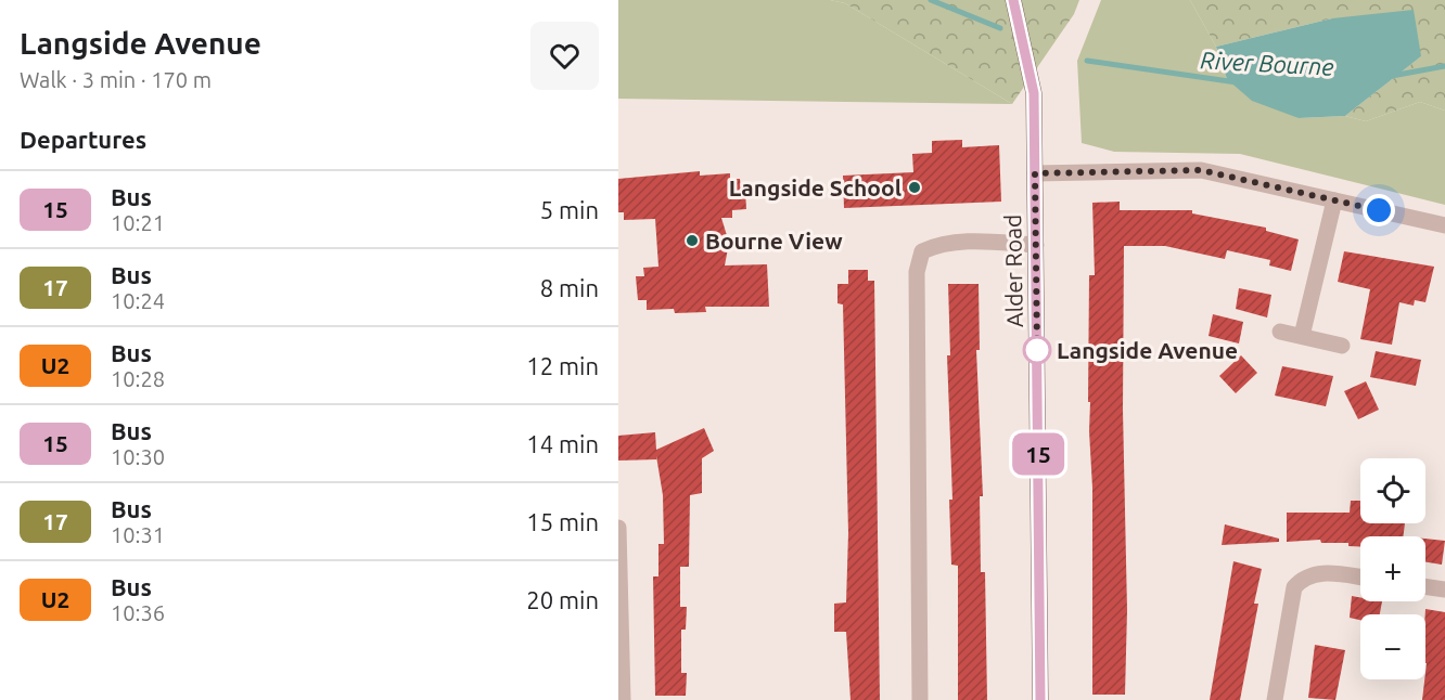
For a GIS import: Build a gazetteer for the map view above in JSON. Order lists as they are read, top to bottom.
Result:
{
  "streets": {
    "main road": ["Alder Road"]
  },
  "water": ["River Bourne"],
  "places": ["Langside School", "Bourne View", "Langside Avenue"],
  "lines": ["bus line 15"],
  "page": {
    "heading": [
      ["Langside Avenue", "Walk · 3 min · 170 m"],
      "Departures"
    ],
    "on_map": "15",
    "list": [
      {
        "mark": "15",
        "name": "Bus",
        "note": "10:21",
        "value": "5 min"
      },
      {
        "mark": "17",
        "name": "Bus",
        "note": "10:24",
        "value": "8 min"
      },
      {
        "mark": "U2",
        "name": "Bus",
        "note": "10:28",
        "value": "12 min"
      },
      {
        "mark": "15",
        "name": "Bus",
        "note": "10:30",
        "value": "14 min"
      },
      {
        "mark": "17",
        "name": "Bus",
        "note": "10:31",
        "value": "15 min"
      },
      {
        "mark": "U2",
        "name": "Bus",
        "note": "10:36",
        "value": "20 min"
      }
    ],
    "map_buttons": ["+", "−"]
  }
}
